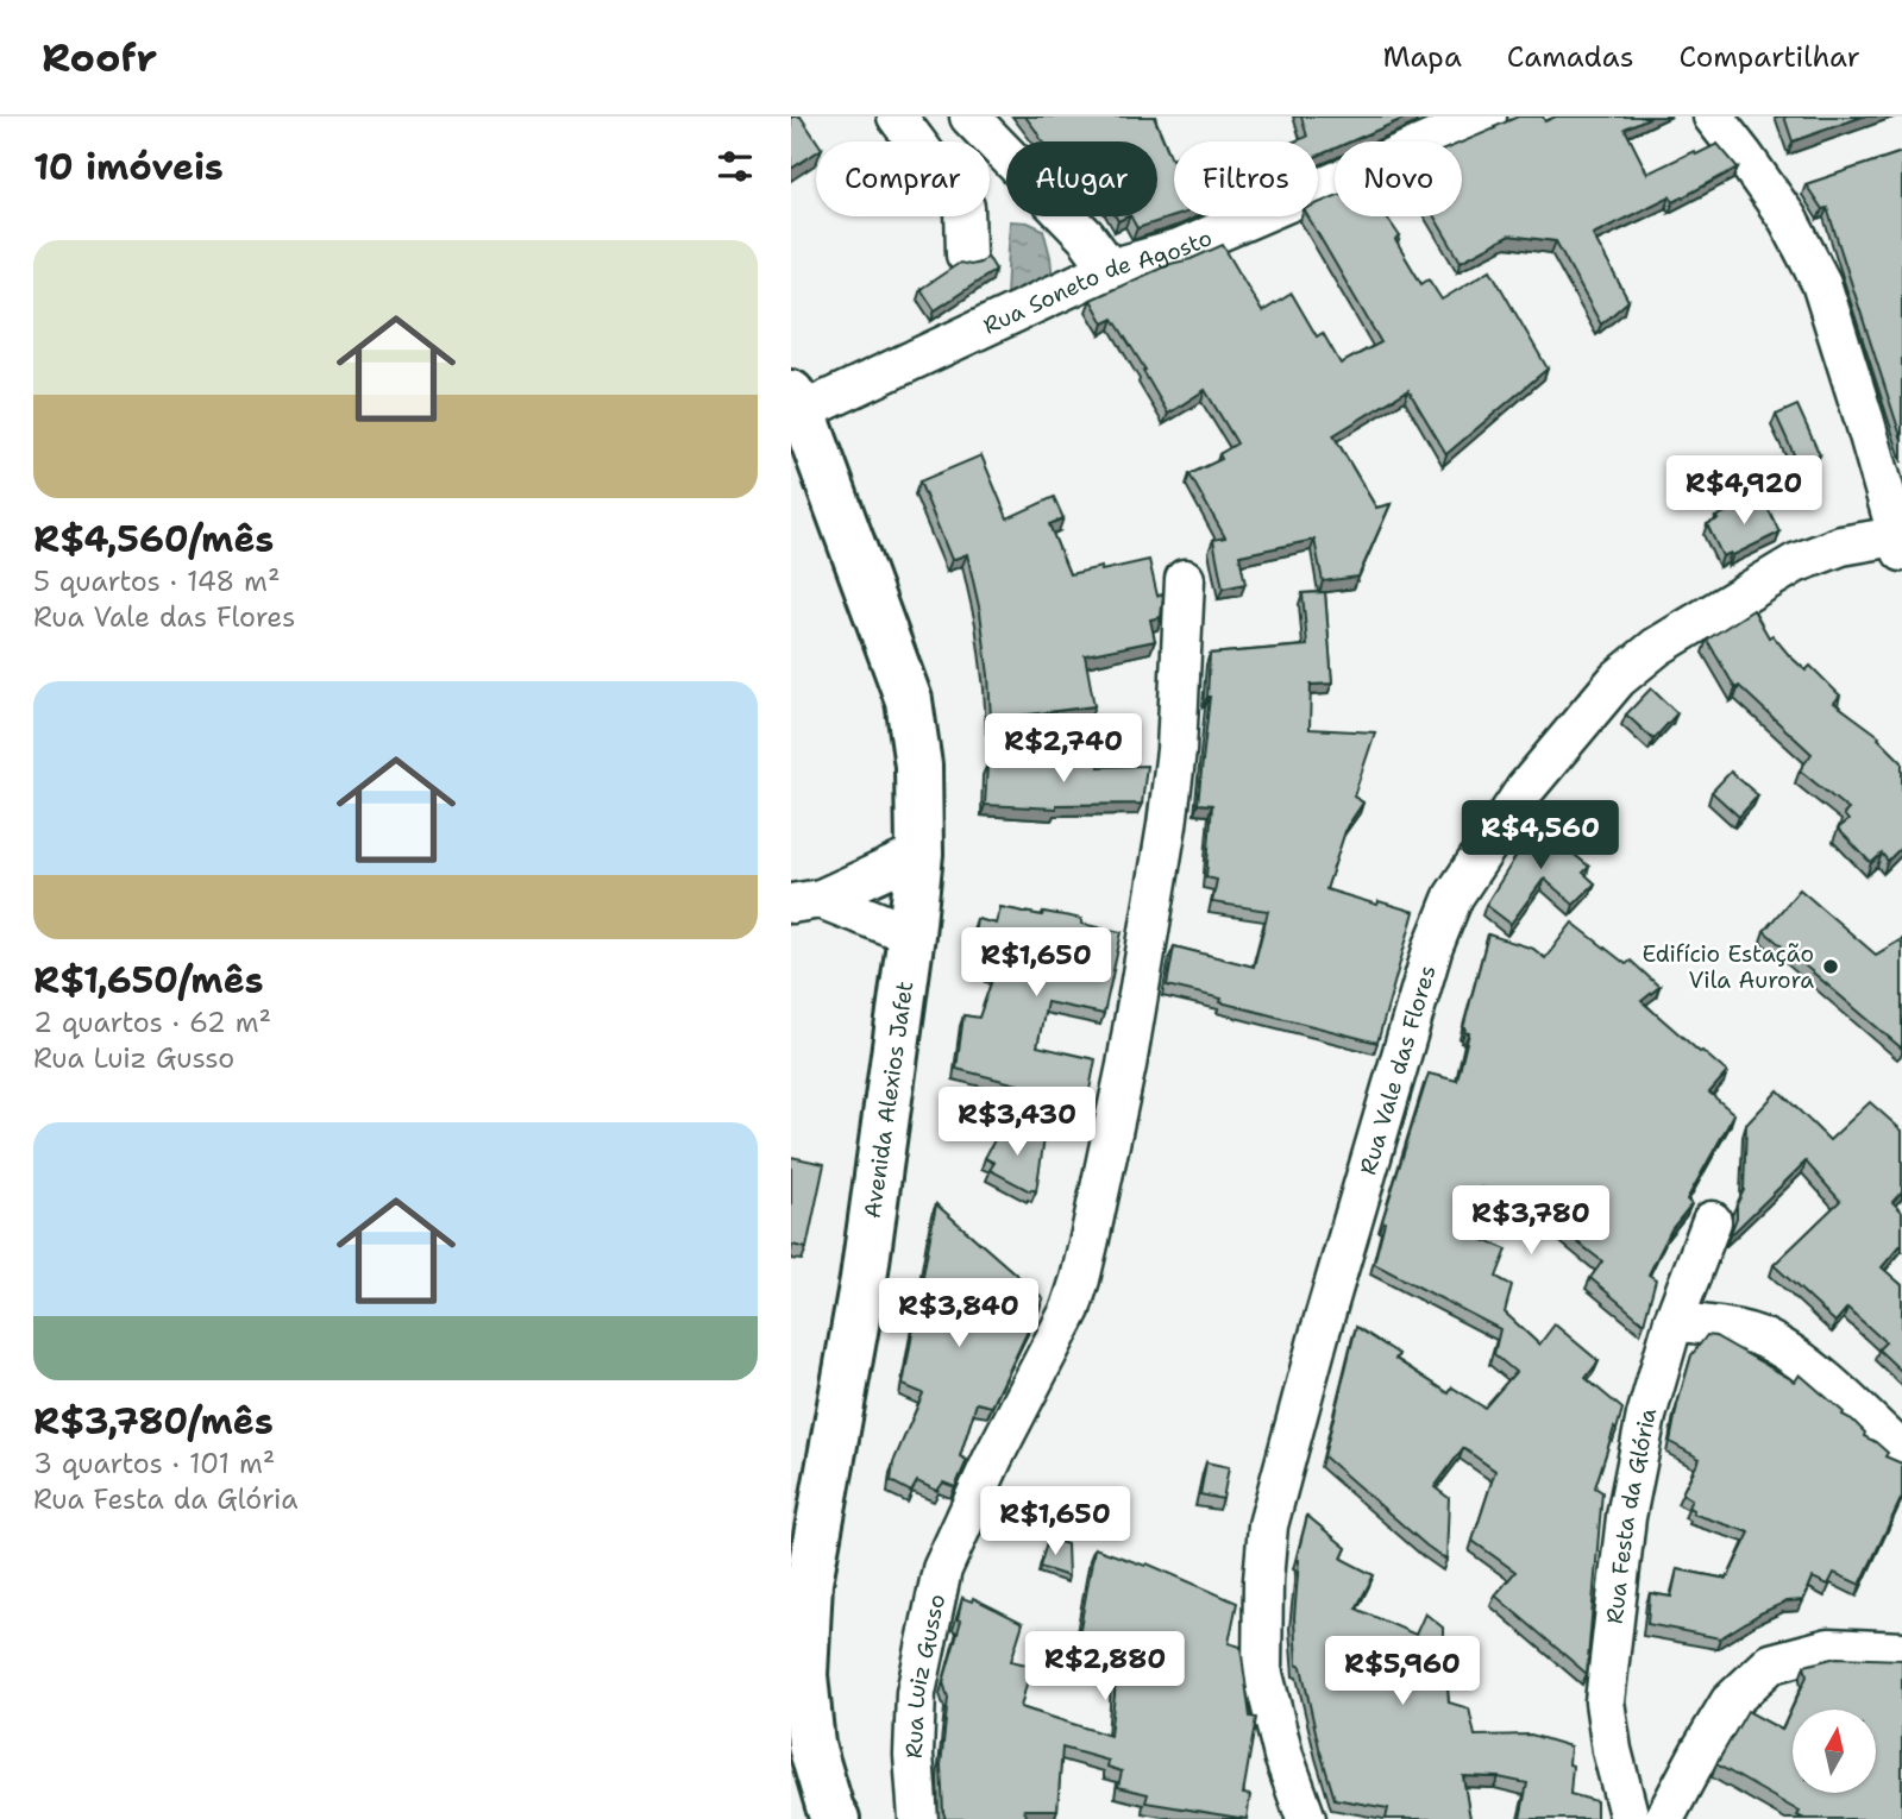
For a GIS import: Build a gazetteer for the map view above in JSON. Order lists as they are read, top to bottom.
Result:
{
  "streets": {
    "main road": ["Avenida Alexios Jafet"],
    "street": [
      "Rua Soneto de Agosto",
      "Rua Vale das Flores",
      "Rua Festa da Glória",
      "Rua Luiz Gusso"
    ]
  },
  "crossings": [
    ["Rua Soneto de Agosto", "Avenida Alexios Jafet"]
  ],
  "places": ["Edifício Estação Vila Aurora"],
  "north": "top",
  "page": {
    "header": "Roofr",
    "nav": ["Mapa", "Camadas", "Compartilhar"],
    "heading": "10 imóveis",
    "chip": [
      "Comprar",
      "Alugar",
      "Filtros",
      "Novo"
    ],
    "list": [
      {
        "name": "R$4,560/mês",
        "note": "5 quartos · 148 m² · Rua Vale das Flores"
      },
      {
        "name": "R$1,650/mês",
        "note": "2 quartos · 62 m² · Rua Luiz Gusso"
      },
      {
        "name": "R$3,780/mês",
        "note": "3 quartos · 101 m² · Rua Festa da Glória"
      }
    ],
    "price": [
      "R$4,920",
      "R$2,740",
      "R$4,560",
      "R$1,650",
      "R$3,430",
      "R$3,780",
      "R$3,840",
      "R$1,650",
      "R$2,880",
      "R$5,960"
    ]
  }
}
